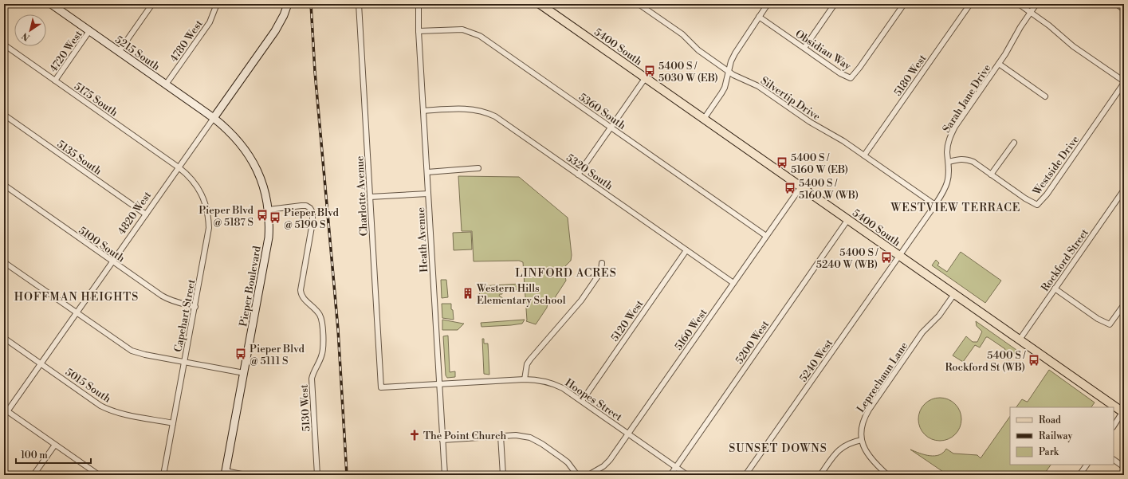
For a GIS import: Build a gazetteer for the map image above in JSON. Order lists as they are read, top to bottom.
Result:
{
  "streets": {
    "main road": ["5400 South"],
    "street": [
      "4780 West",
      "Obsidian Way",
      "4720 West",
      "5215 South",
      "5180 West",
      "Silvertip Drive",
      "Sarah Jane Drive",
      "5175 South",
      "5360 South",
      "5135 South",
      "Westside Drive",
      "5320 South",
      "Charlotte Avenue",
      "4820 West",
      "Heath Avenue",
      "5100 South",
      "Rockford Street",
      "Pieper Boulevard",
      "Capehart Street",
      "5120 West",
      "5160 West",
      "5200 West",
      "5240 West",
      "Leprechaun Lane",
      "5015 South",
      "Hoopes Street",
      "5130 West"
    ]
  },
  "crossings": [
    ["4780 West", "5215 South"],
    ["5400 South", "Sarah Jane Drive"],
    ["5400 South", "Rockford Street"],
    ["5400 South", "5160 West"],
    ["5400 South", "5200 West"],
    ["5400 South", "5240 West"],
    ["5400 South", "Leprechaun Lane"],
    ["4720 West", "5215 South"],
    ["4720 West", "5175 South"],
    ["5215 South", "4820 West"],
    ["5215 South", "Pieper Boulevard"],
    ["5180 West", "Silvertip Drive"],
    ["Silvertip Drive", "Sarah Jane Drive"],
    ["Sarah Jane Drive", "Westside Drive"],
    ["Sarah Jane Drive", "5240 West"],
    ["5175 South", "4820 West"],
    ["5175 South", "Capehart Street"],
    ["5360 South", "Heath Avenue"],
    ["5360 South", "5160 West"],
    ["5135 South", "4820 West"],
    ["5320 South", "Heath Avenue"],
    ["5320 South", "5120 West"],
    ["5320 South", "5160 West"],
    ["Charlotte Avenue", "Hoopes Street"],
    ["4820 West", "5100 South"],
    ["4820 West", "Pieper Boulevard"],
    ["4820 West", "Capehart Street"],
    ["4820 West", "5015 South"],
    ["Heath Avenue", "Hoopes Street"],
    ["5100 South", "Capehart Street"],
    ["Pieper Boulevard", "5130 West"],
    ["Capehart Street", "5015 South"],
    ["5120 West", "Hoopes Street"],
    ["5160 West", "Hoopes Street"],
    ["5200 West", "Hoopes Street"]
  ],
  "districts": [
    "WESTVIEW TERRACE",
    "LINFORD ACRES",
    "HOFFMAN HEIGHTS",
    "SUNSET DOWNS"
  ],
  "places": {
    "bus stop": [
      "5400 S / 5030 W (EB)",
      "5400 S / 5160 W (EB)",
      "5400 S / 5160 W (WB)",
      "Pieper Blvd @ 5187 S",
      "Pieper Blvd @ 5190 S",
      "5400 S / 5240 W (WB)",
      "Pieper Blvd @ 5111 S",
      "5400 S / Rockford St (WB)"
    ],
    "building": ["Western Hills Elementary School"],
    "church": ["The Point Church"]
  },
  "legend": ["Road", "Railway", "Park"],
  "scale_bar": "100 m",
  "north": "bottom left"
}
